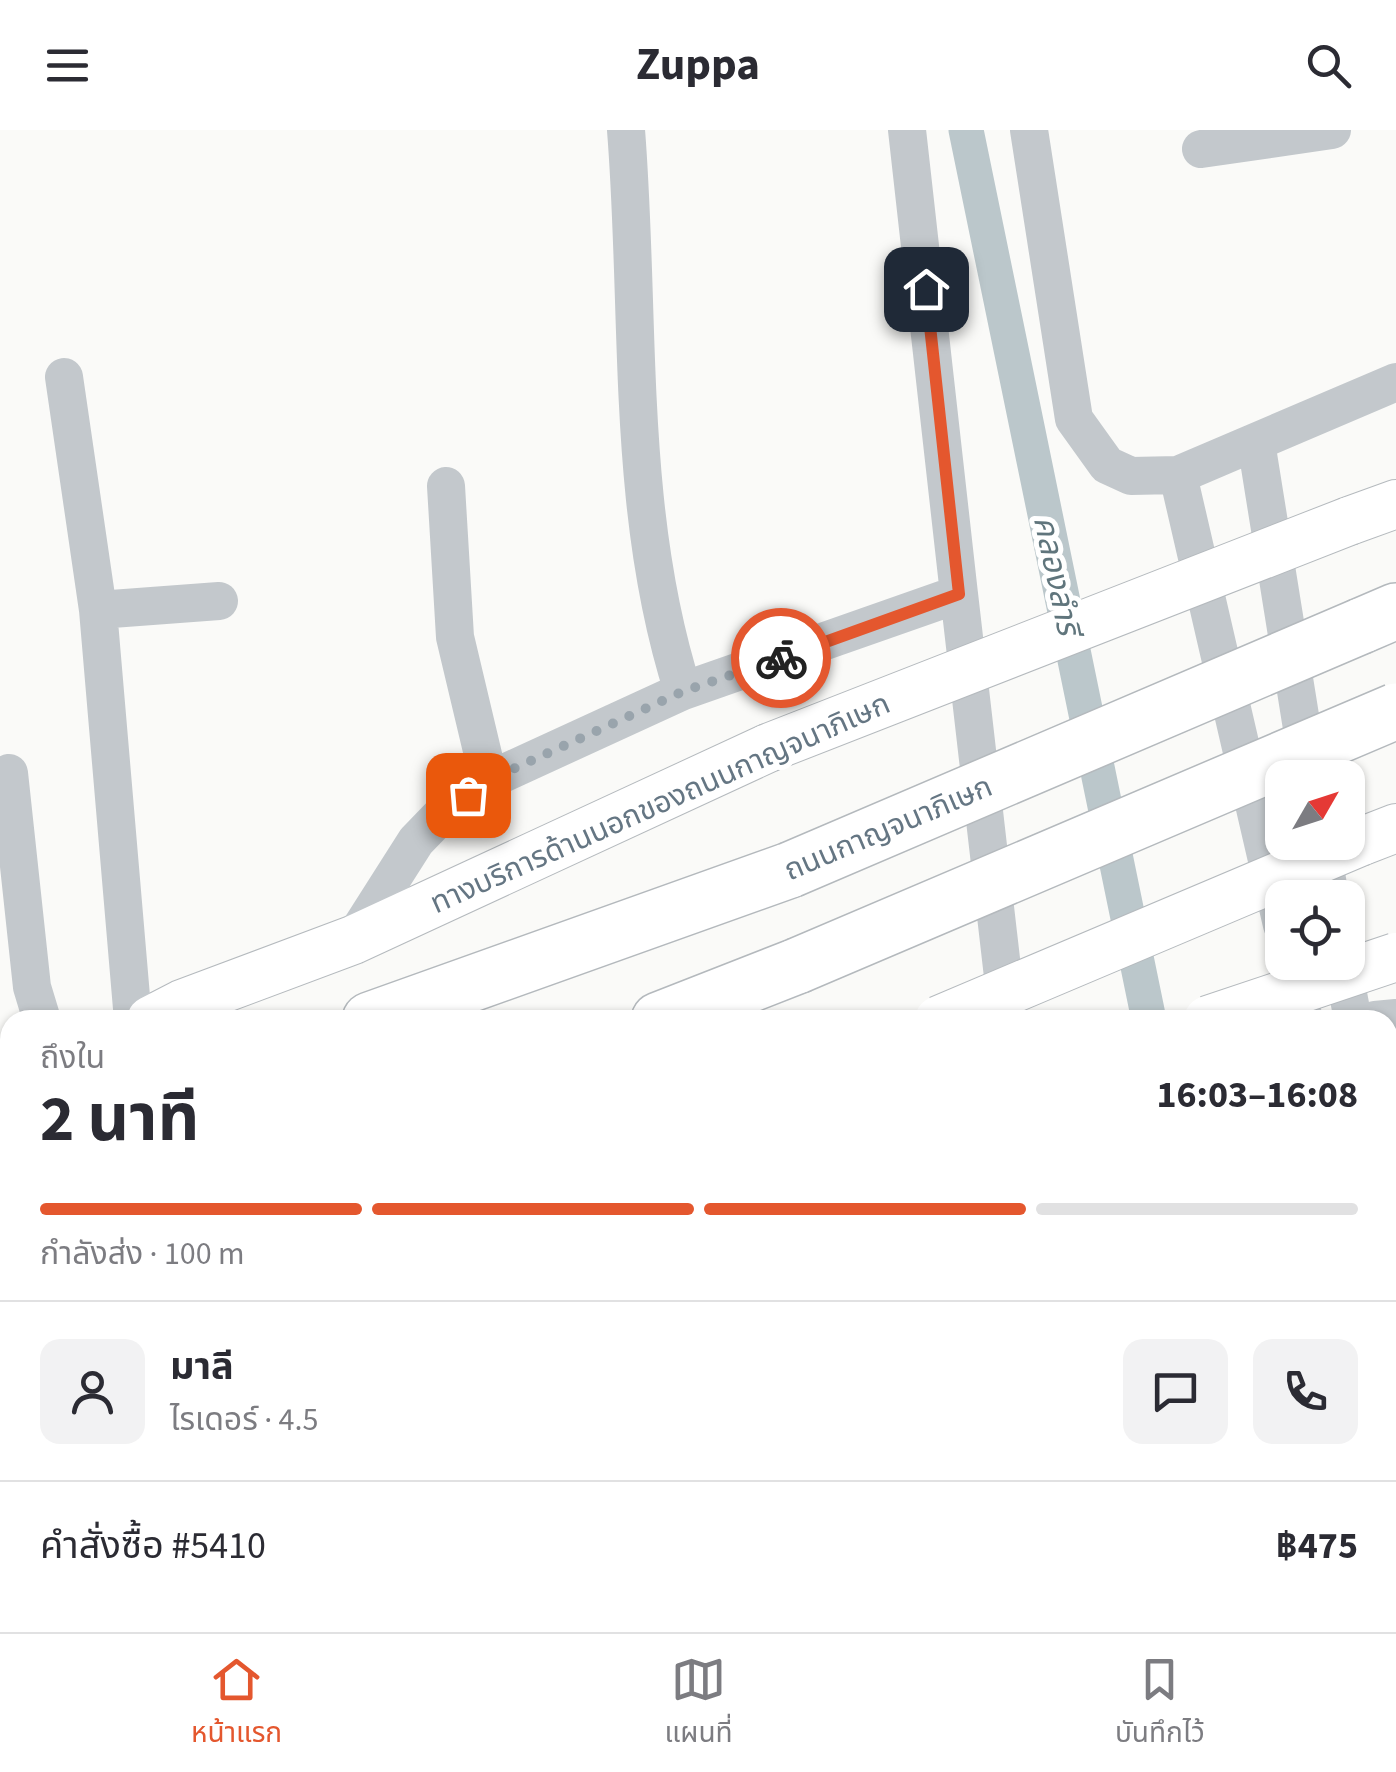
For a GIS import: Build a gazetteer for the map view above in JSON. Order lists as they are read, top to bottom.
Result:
{
  "streets": {
    "highway": ["ถนนกาญจนาภิเษก"],
    "main road": ["ทางบริการด้านนอกของถนนกาญจนาภิเษก"]
  },
  "water": ["คลองลำรี"],
  "north": "top right",
  "page": {
    "header": "Zuppa",
    "heading": ["2 นาที", "ถึงใน", "16:03–16:08"],
    "panel": [
      "มาลี",
      "ไรเดอร์ · 4.5",
      "คำสั่งซื้อ #5410",
      "฿475"
    ],
    "bar": "กำลังส่ง · 100 m",
    "tabs": ["หน้าแรก", "แผนที่", "บันทึกไว้"]
  }
}
